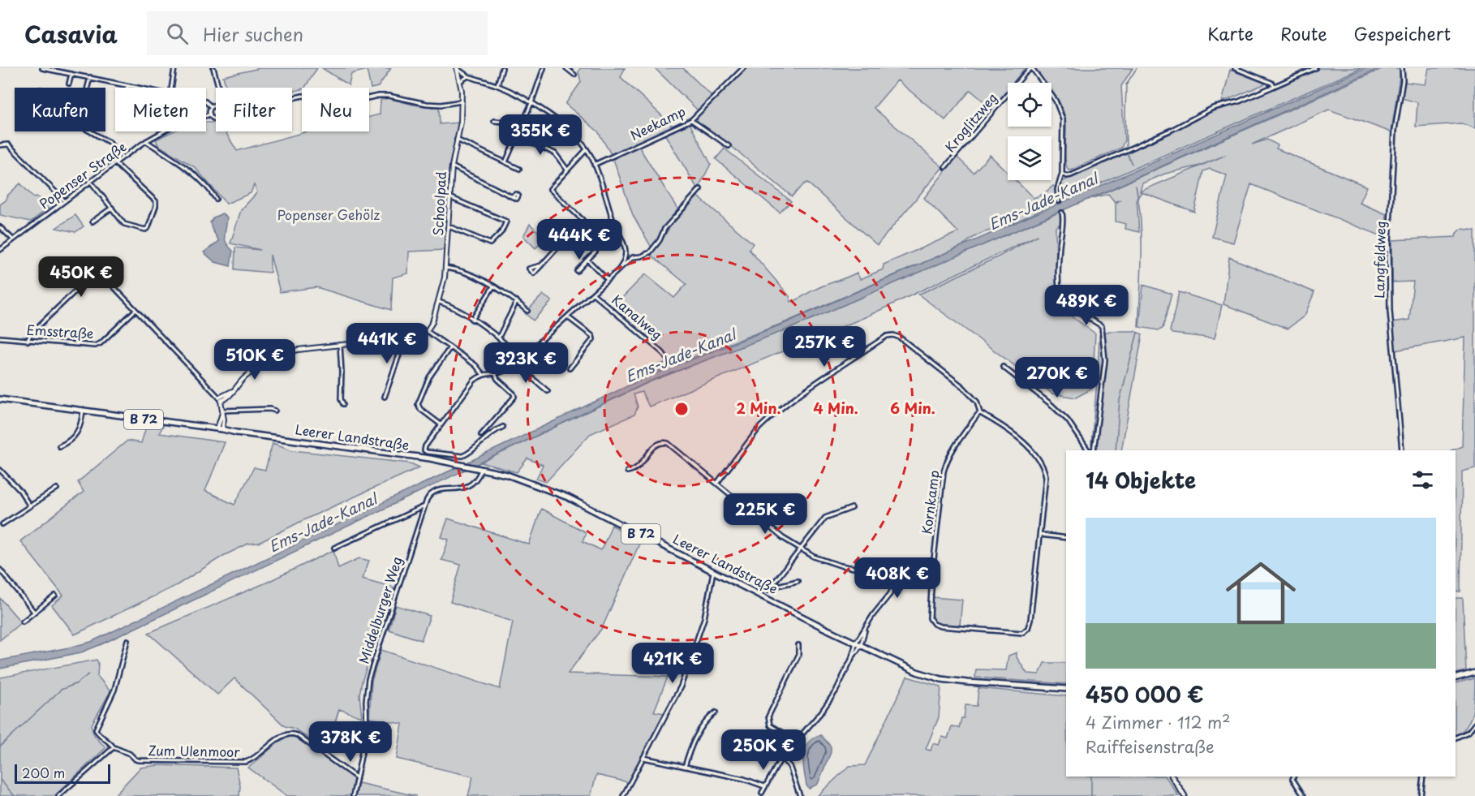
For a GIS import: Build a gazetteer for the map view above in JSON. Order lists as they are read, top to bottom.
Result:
{
  "streets": {
    "main road": ["B 72", "Leerer Landstraße"],
    "street": [
      "Kroglitzweg",
      "Neekamp",
      "Popenser Straße",
      "Schoolpad",
      "Langfeldweg",
      "Kanalweg",
      "Emsstraße",
      "Kornkamp",
      "Middelburger Weg",
      "Zum Ulenmoor"
    ]
  },
  "crossings": [
    ["Leerer Landstraße", "Middelburger Weg"],
    ["Middelburger Weg", "Zum Ulenmoor"]
  ],
  "water": ["Ems-Jade-Kanal"],
  "parks": ["Popenser Gehölz"],
  "scale_bar": "200 m",
  "page": {
    "header": "Casavia",
    "search": "Hier suchen",
    "nav": ["Karte", "Route", "Gespeichert"],
    "chip": [
      "Kaufen",
      "Mieten",
      "Filter",
      "Neu"
    ],
    "price": [
      "355K €",
      "444K €",
      "450K €",
      "489K €",
      "441K €",
      "257K €",
      "510K €",
      "323K €",
      "270K €",
      "225K €",
      "408K €",
      "421K €",
      "378K €",
      "250K €"
    ],
    "heading": "14 Objekte",
    "list": [
      {
        "name": "450 000 €",
        "note": "4 Zimmer · 112 m² · Raiffeisenstraße"
      }
    ],
    "scale": "200 m"
  },
  "rings": ["2 Min.", "4 Min.", "6 Min."]
}
